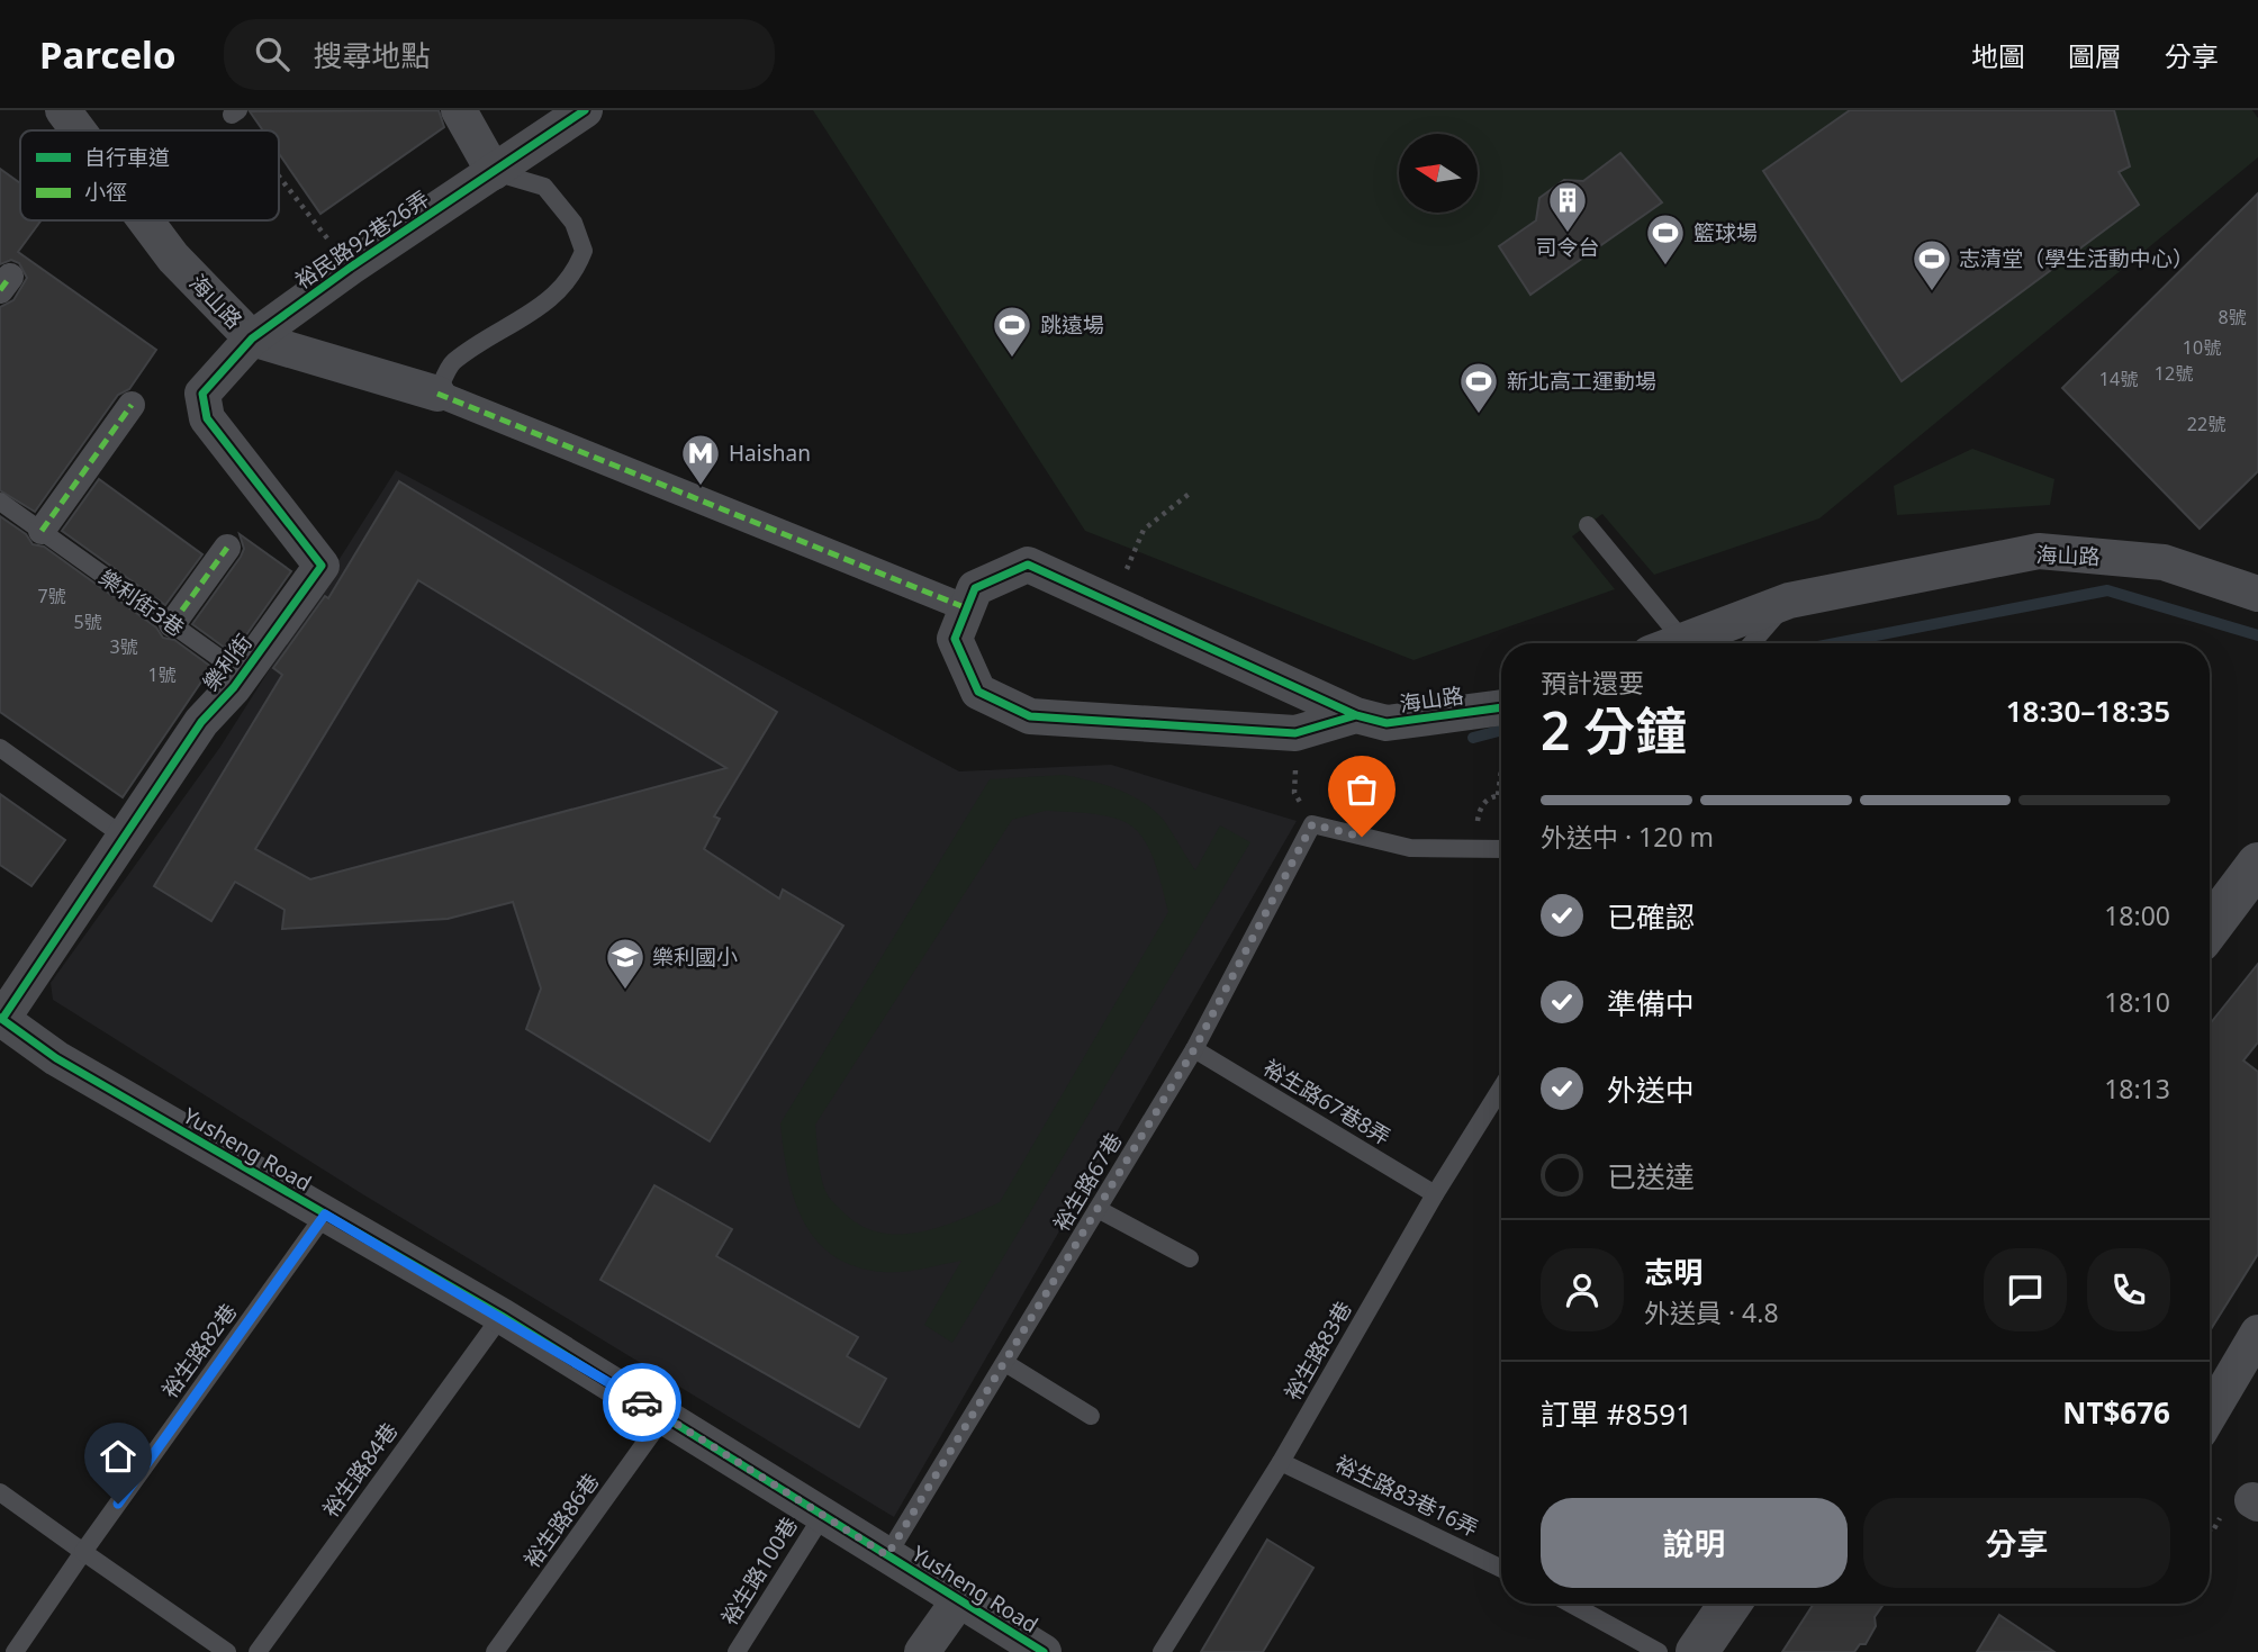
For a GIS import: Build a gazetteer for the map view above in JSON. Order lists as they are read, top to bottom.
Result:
{
  "streets": {
    "street": [
      "裕民路92巷26弄",
      "海山路",
      "樂利街",
      "Yusheng Road"
    ],
    "lane": [
      "樂利街3巷",
      "裕生路67巷8弄",
      "裕生路67巷",
      "裕生路82巷",
      "裕生路83巷",
      "裕生路84巷",
      "裕生路83巷16弄",
      "裕生路86巷",
      "裕生路100巷"
    ]
  },
  "crossings": [
    ["裕民路92巷26弄", "海山路"],
    ["裕民路92巷26弄", "樂利街"],
    ["海山路", "樂利街"],
    ["樂利街3巷", "樂利街"],
    ["樂利街", "Yusheng Road"],
    ["裕生路67巷8弄", "裕生路67巷"],
    ["裕生路67巷8弄", "裕生路83巷"],
    ["Yusheng Road", "裕生路67巷"],
    ["Yusheng Road", "裕生路82巷"],
    ["Yusheng Road", "裕生路84巷"],
    ["Yusheng Road", "裕生路86巷"],
    ["Yusheng Road", "裕生路100巷"],
    ["裕生路83巷", "裕生路83巷16弄"]
  ],
  "places": {
    "building": ["司令台"],
    "sports": [
      "籃球場",
      "志清堂（學生活動中心）",
      "跳遠場",
      "新北高工運動場"
    ],
    "metro station": ["Haishan"],
    "school or university": ["樂利國小"]
  },
  "house_numbers": [
    "8號",
    "10號",
    "12號",
    "14號",
    "22號",
    "7號",
    "5號",
    "3號",
    "1號"
  ],
  "legend": ["自行車道", "小徑"],
  "north": "left",
  "page": {
    "header": "Parcelo",
    "search": "搜尋地點",
    "nav": ["地圖", "圖層", "分享"],
    "heading": ["2 分鐘", "預計還要", "18:30–18:35"],
    "panel": [
      "志明",
      "外送員 · 4.8",
      "訂單 #8591",
      "NT$676"
    ],
    "bar": "外送中 · 120 m",
    "list": [
      ["已確認", "18:00"],
      ["準備中", "18:10"],
      ["外送中", "18:13"],
      "已送達"
    ],
    "buttons": ["說明", "分享"]
  }
}
